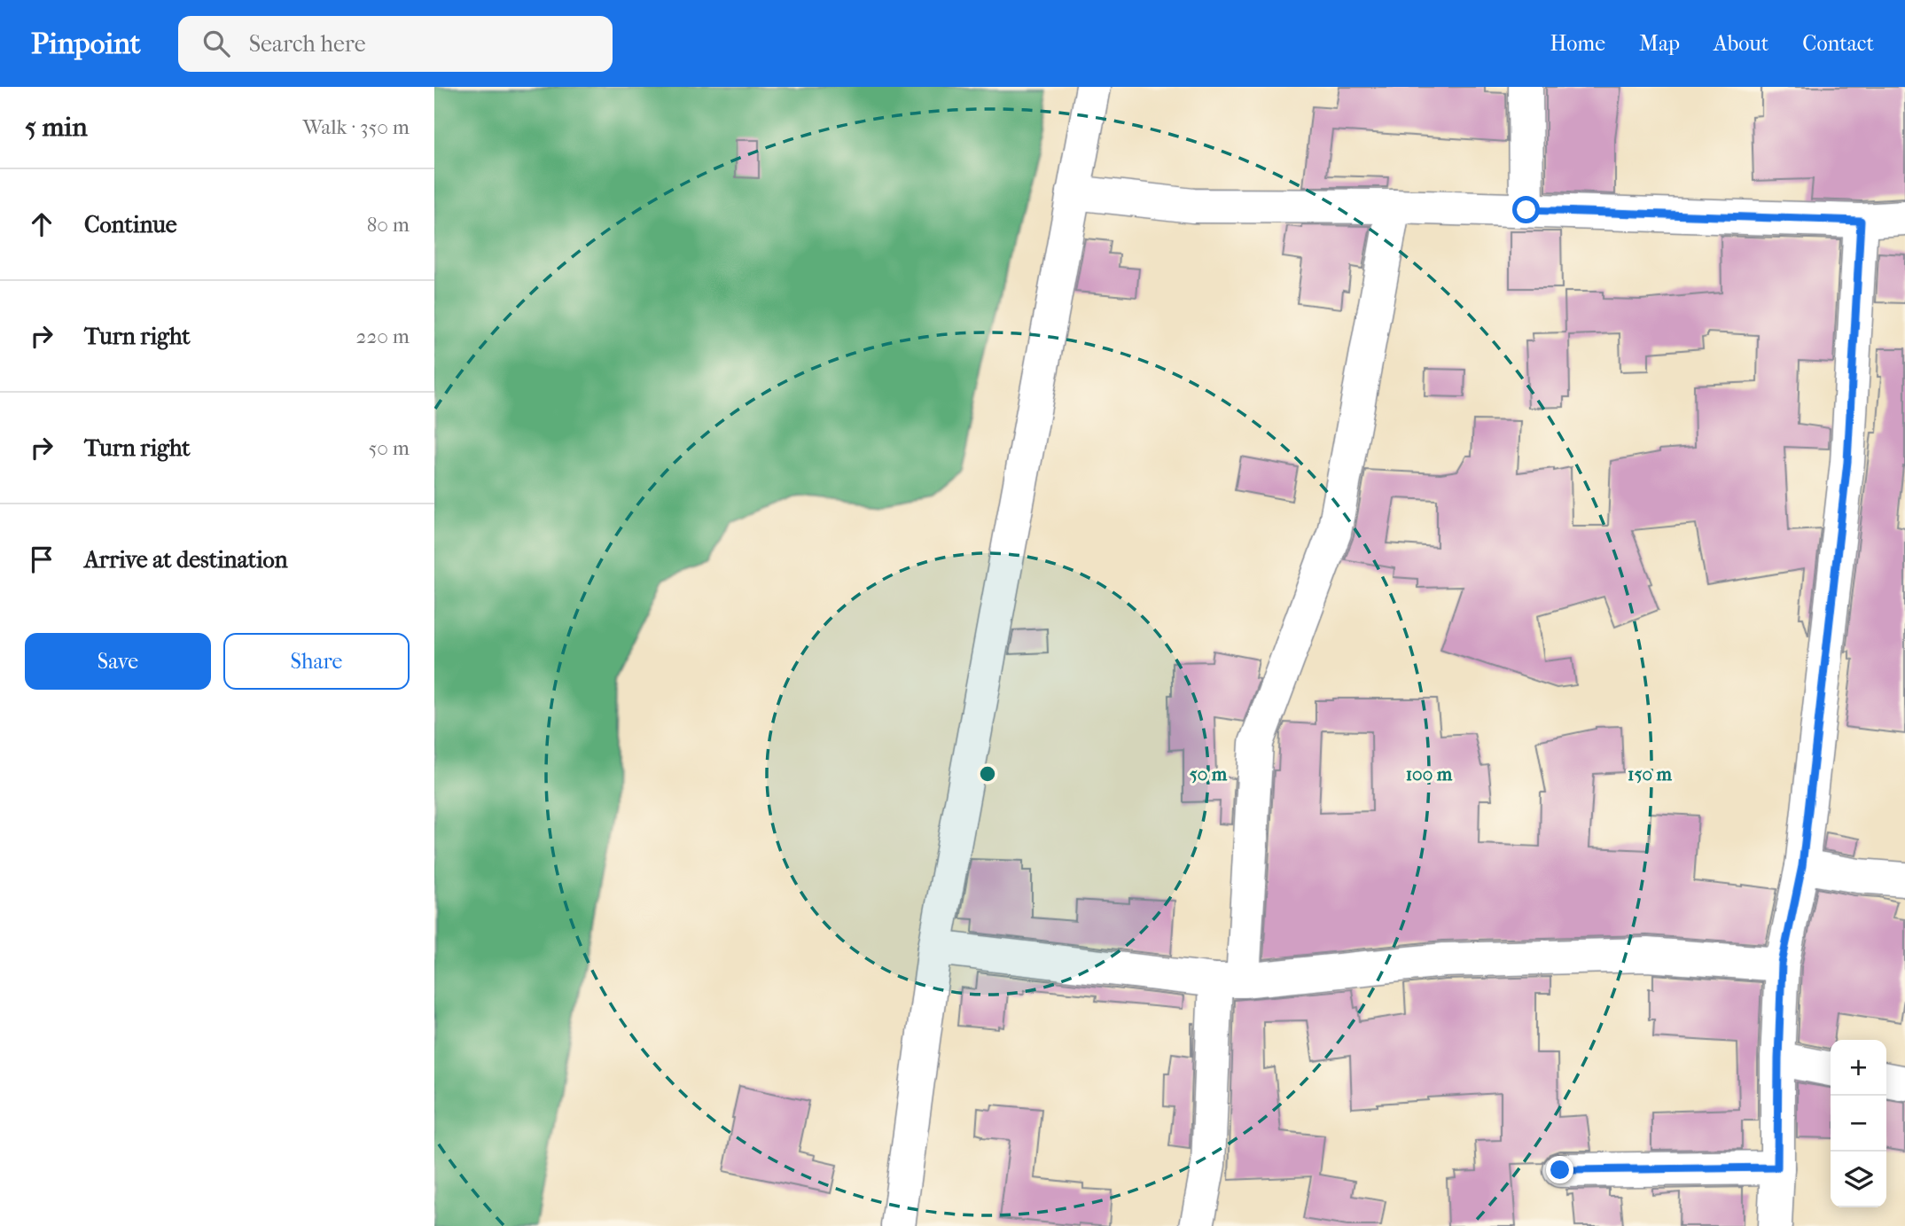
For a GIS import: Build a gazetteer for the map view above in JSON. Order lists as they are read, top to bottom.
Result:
{
  "page": {
    "header": "Pinpoint",
    "search": "Search here",
    "nav": [
      "Home",
      "Map",
      "About",
      "Contact"
    ],
    "heading": ["5 min", "Walk · 350 m"],
    "list": [
      ["Continue", "80 m"],
      ["Turn right", "220 m"],
      ["Turn right", "50 m"],
      "Arrive at destination"
    ],
    "buttons": ["Save", "Share"],
    "map_buttons": ["+", "−"]
  },
  "rings": ["50 m", "100 m", "150 m"]
}
